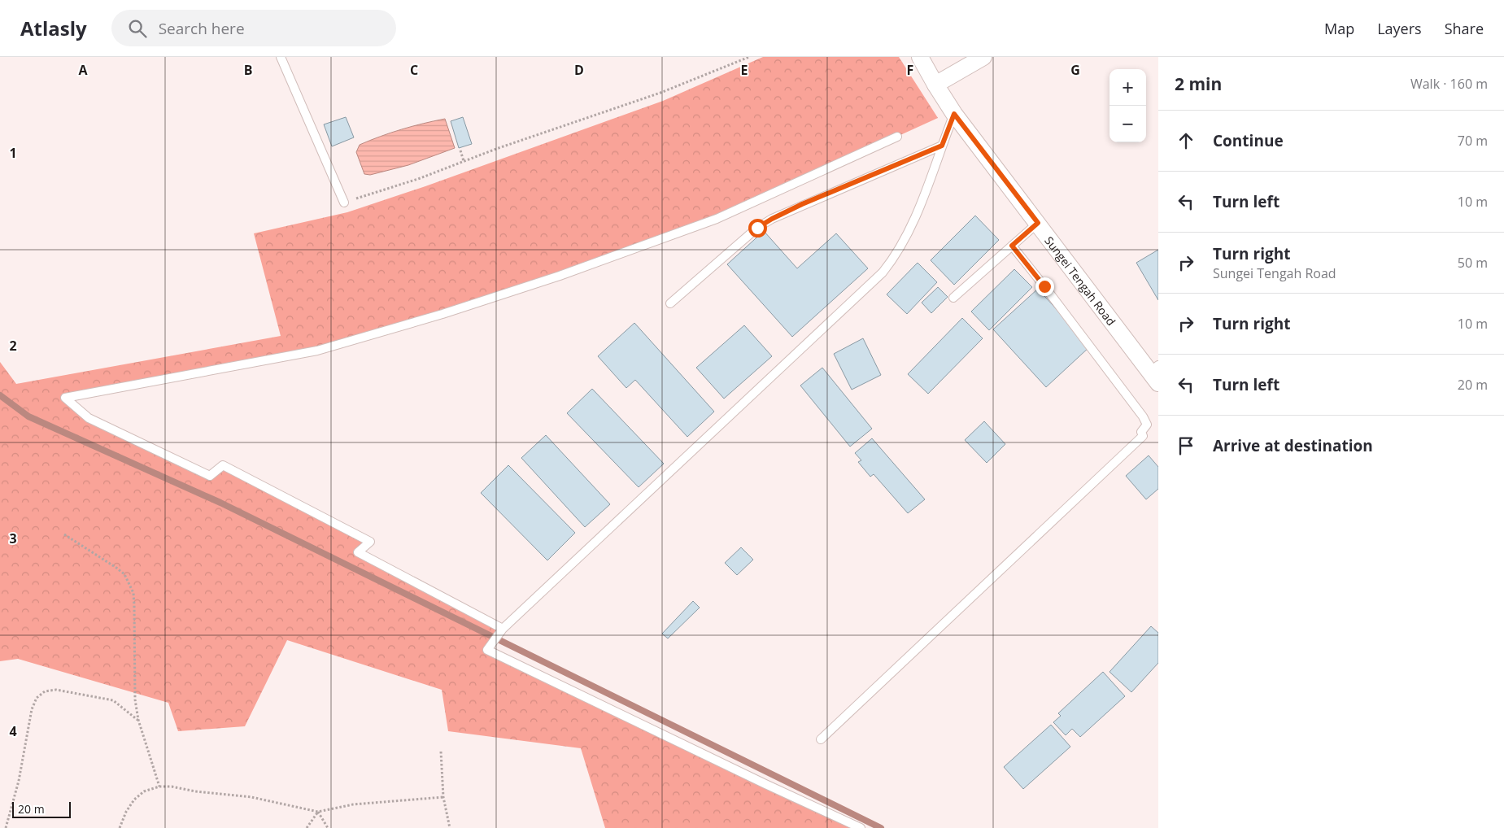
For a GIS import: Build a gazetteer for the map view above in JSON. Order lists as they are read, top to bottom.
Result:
{
  "streets": {
    "street": ["Sungei Tengah Road"]
  },
  "scale_bar": "20 m",
  "page": {
    "header": "Atlasly",
    "search": "Search here",
    "nav": ["Map", "Layers", "Share"],
    "heading": ["2 min", "Walk · 160 m"],
    "map_buttons": ["+", "−"],
    "list": [
      ["Continue", "70 m"],
      ["Turn left", "10 m"],
      ["Turn right", "Sungei Tengah Road", "50 m"],
      ["Turn right", "10 m"],
      ["Turn left", "20 m"],
      "Arrive at destination"
    ],
    "scale": "20 m"
  },
  "grid": {
    "columns": [
      "A",
      "B",
      "C",
      "D",
      "E",
      "F",
      "G"
    ],
    "rows": [
      "1",
      "2",
      "3",
      "4"
    ]
  }
}
